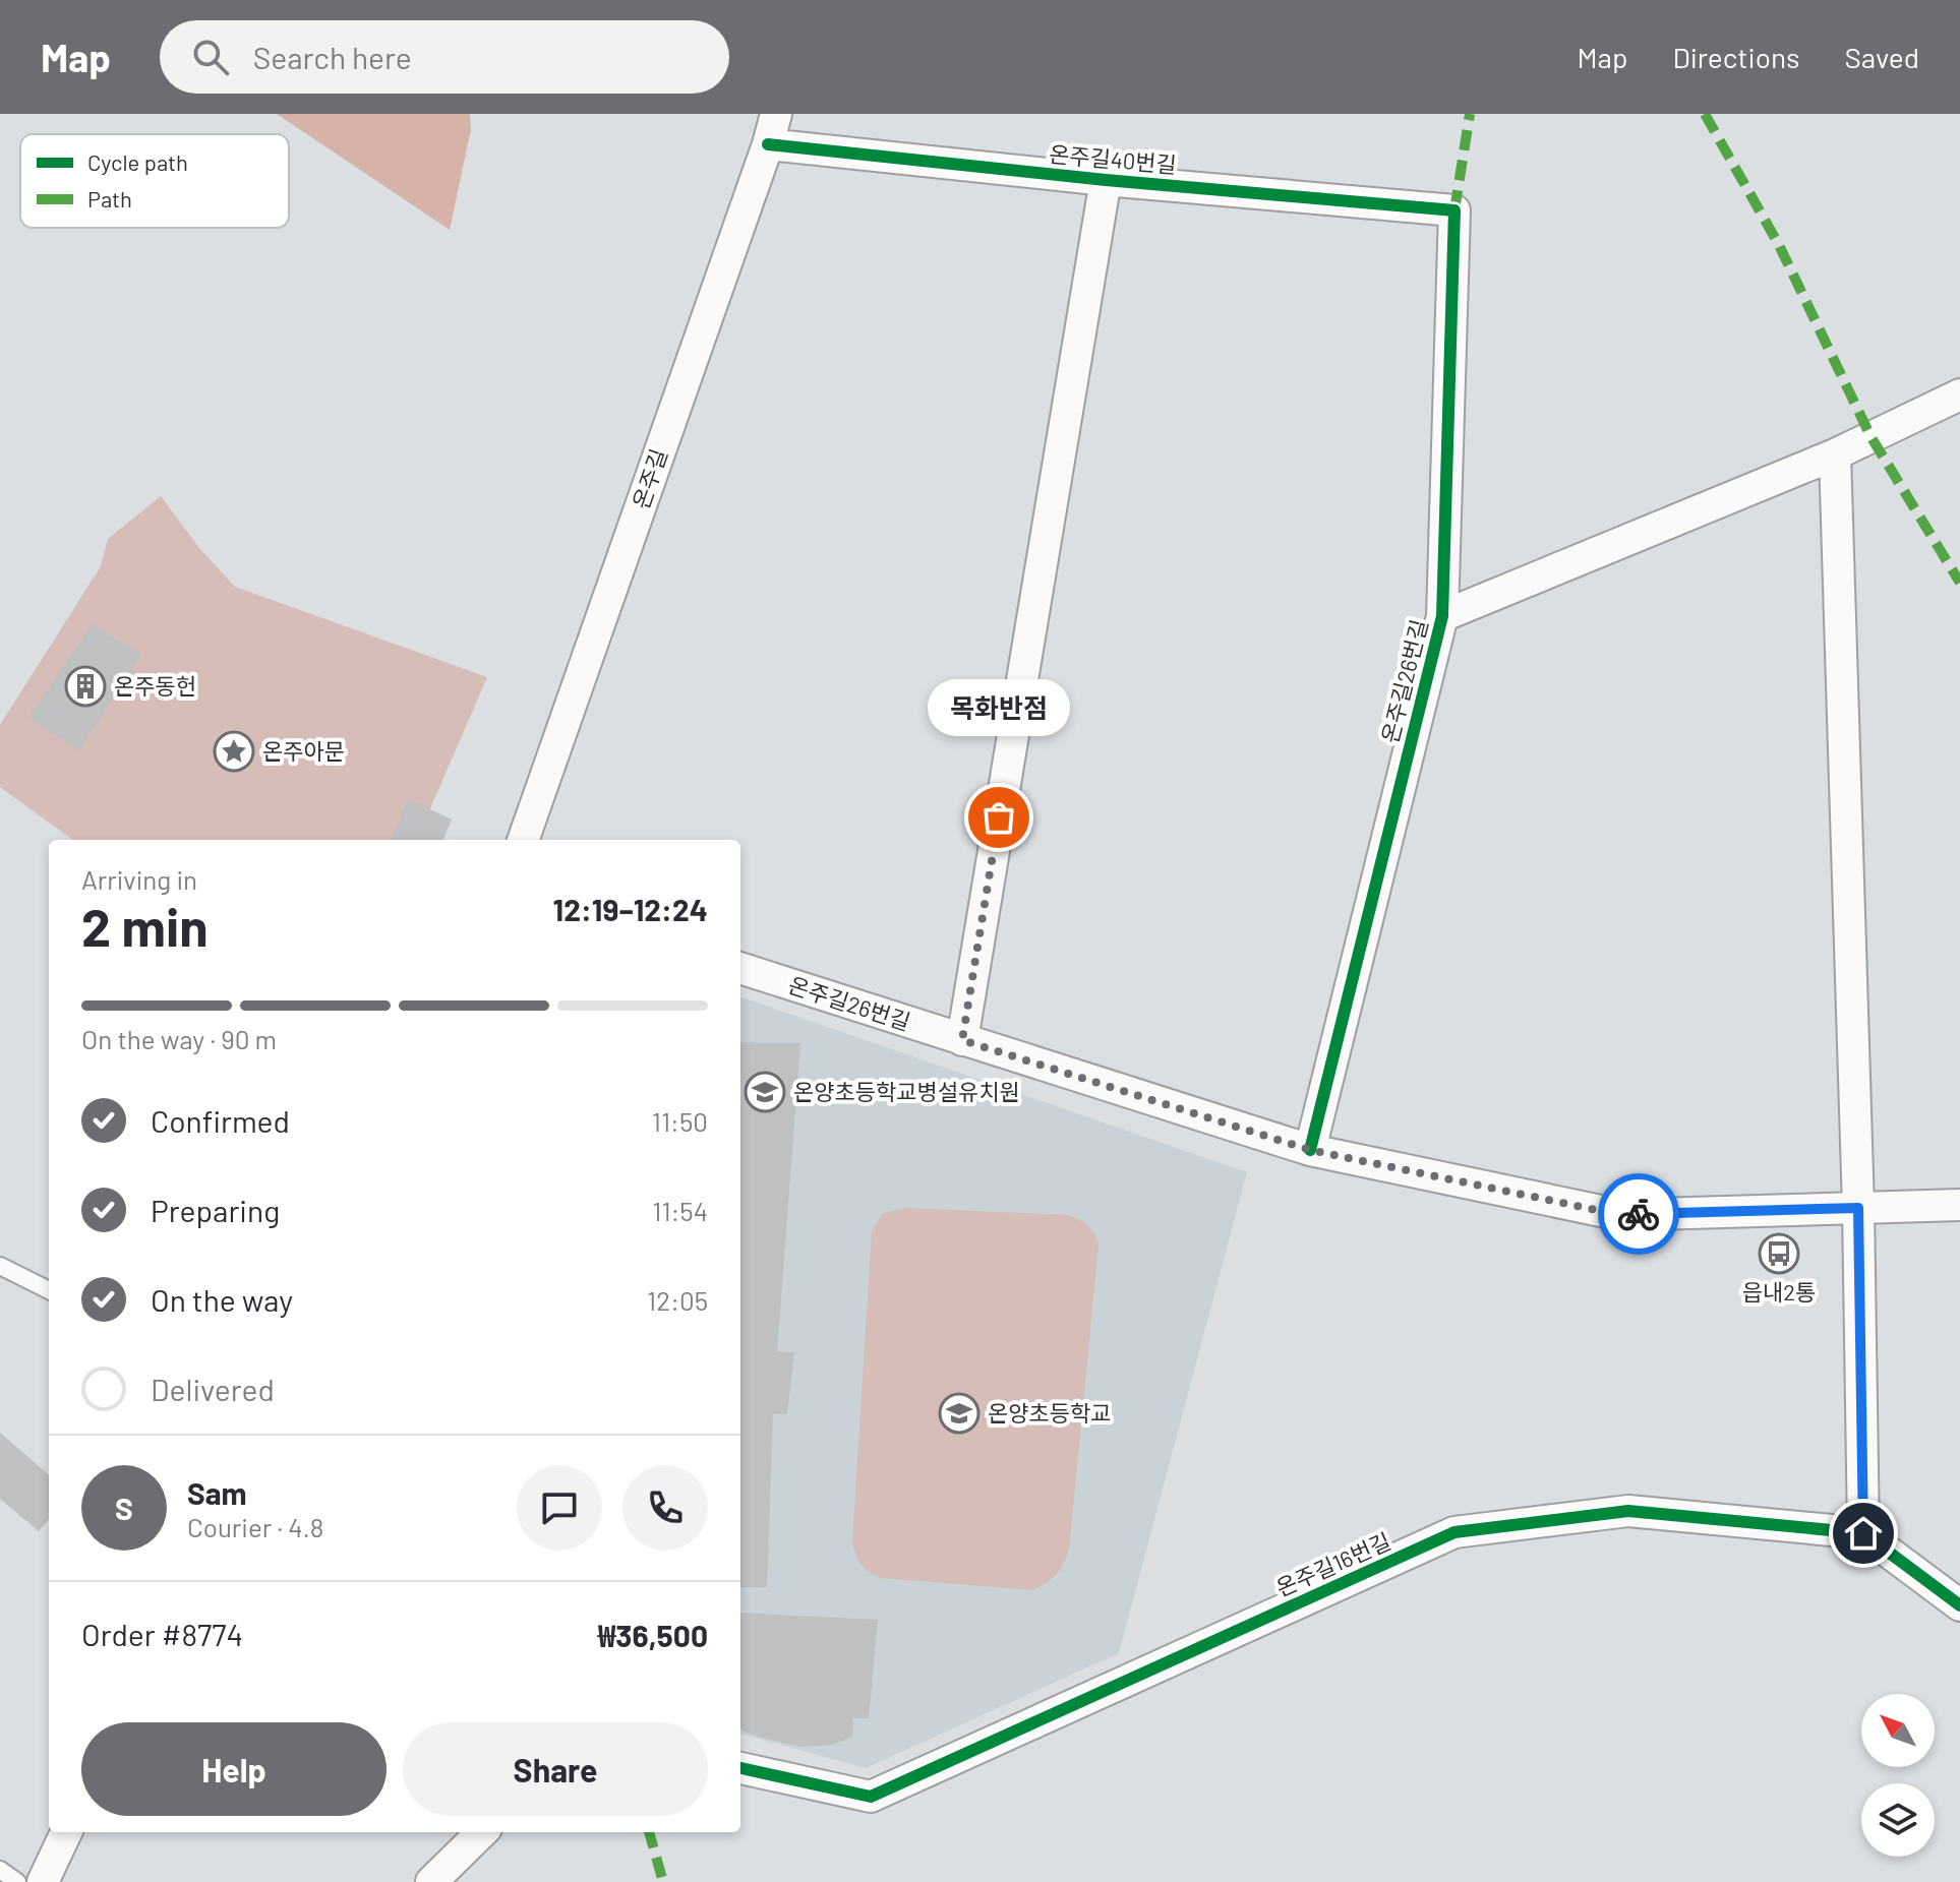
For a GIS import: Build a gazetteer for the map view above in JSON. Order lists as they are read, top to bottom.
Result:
{
  "streets": {
    "street": [
      "온주길40번길",
      "온주길",
      "온주길26번길",
      "온주길16번길"
    ]
  },
  "crossings": [
    ["온주길40번길", "온주길"],
    ["온주길40번길", "온주길26번길"]
  ],
  "places": {
    "building": ["온주동헌"],
    "place": ["온주아문"],
    "other": ["목화반점"],
    "school or university": ["온양초등학교병설유치원", "온양초등학교"],
    "bus stop": ["읍내2통"]
  },
  "legend": ["Cycle path", "Path"],
  "north": "top left",
  "page": {
    "header": "Map",
    "search": "Search here",
    "nav": ["Map", "Directions", "Saved"],
    "bubble": "목화반점",
    "heading": ["2 min", "Arriving in", "12:19–12:24"],
    "panel": [
      "Sam",
      "Courier · 4.8",
      "Order #8774",
      "₩36,500"
    ],
    "bar": "On the way · 90 m",
    "list": [
      ["Confirmed", "11:50"],
      ["Preparing", "11:54"],
      ["On the way", "12:05"],
      "Delivered"
    ],
    "round": "S",
    "buttons": ["Help", "Share"]
  }
}
